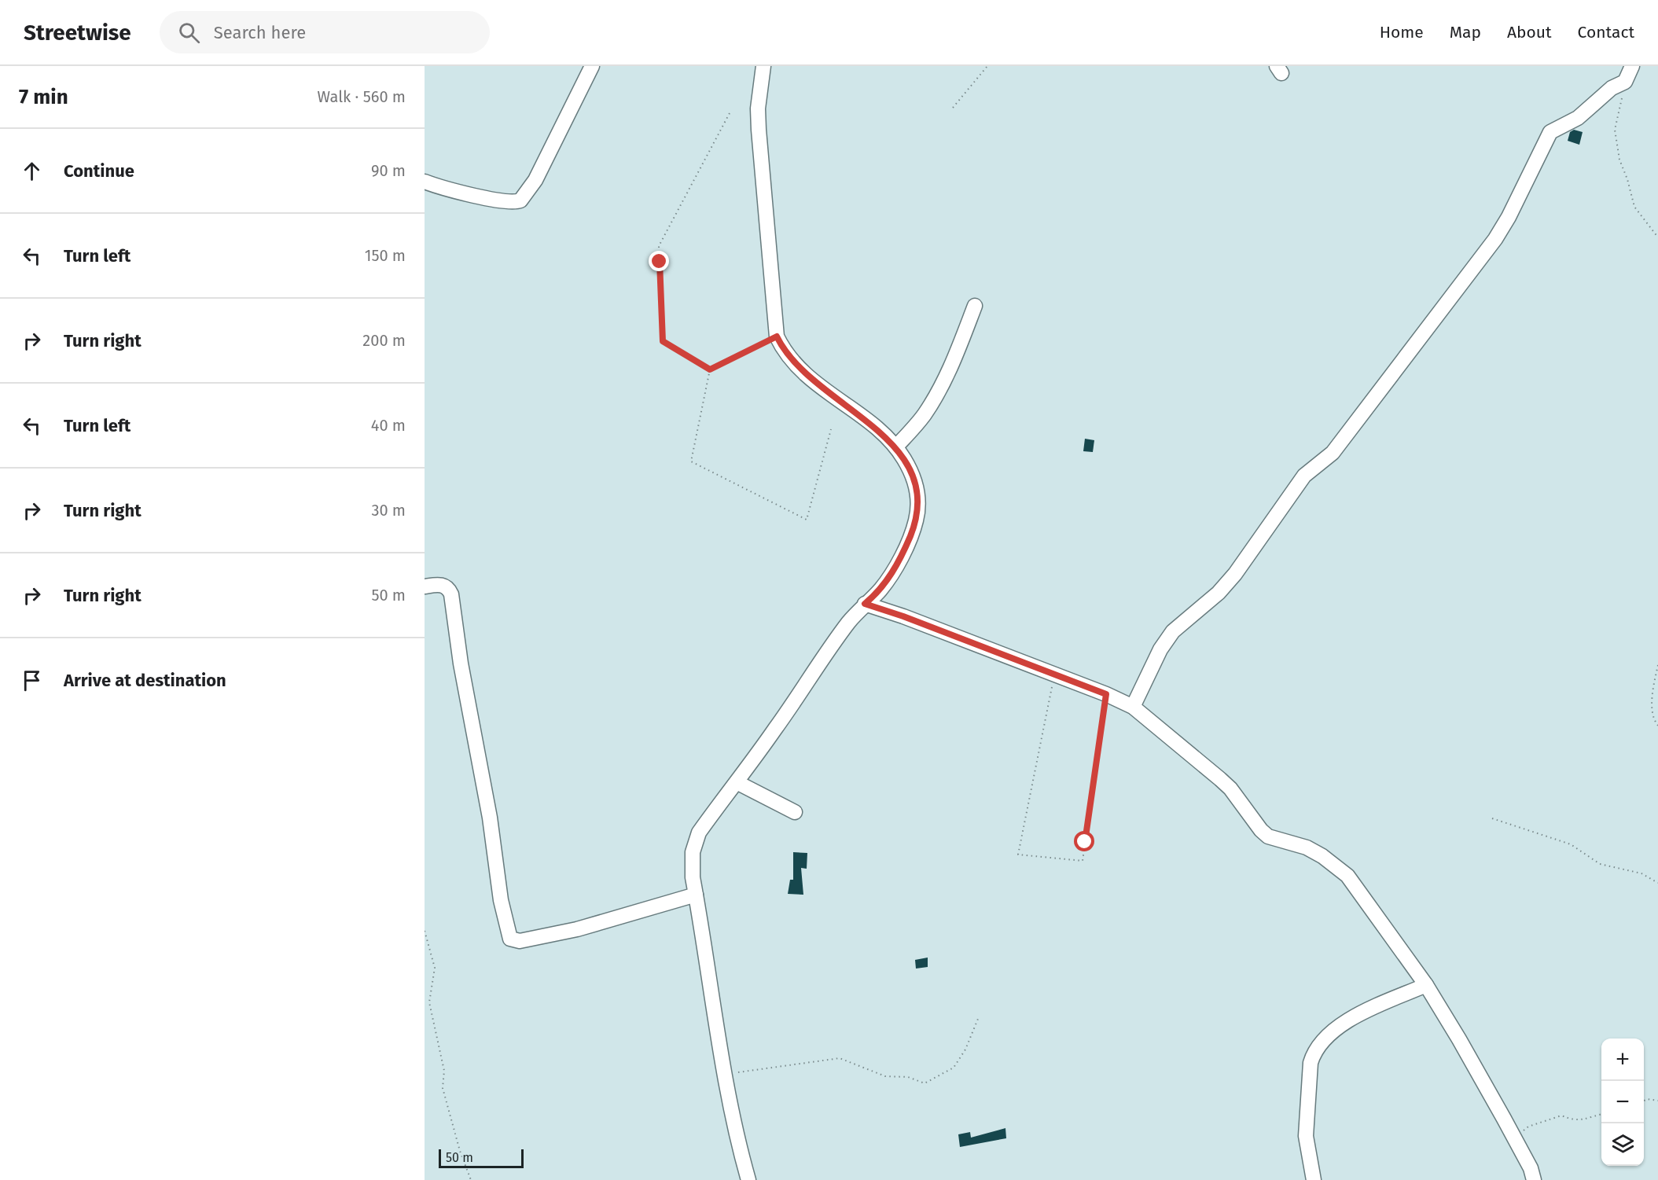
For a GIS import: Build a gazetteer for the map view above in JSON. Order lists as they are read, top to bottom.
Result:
{
  "scale_bar": "50 m",
  "page": {
    "header": "Streetwise",
    "search": "Search here",
    "nav": [
      "Home",
      "Map",
      "About",
      "Contact"
    ],
    "heading": ["7 min", "Walk · 560 m"],
    "list": [
      ["Continue", "90 m"],
      ["Turn left", "150 m"],
      ["Turn right", "200 m"],
      ["Turn left", "40 m"],
      ["Turn right", "30 m"],
      ["Turn right", "50 m"],
      "Arrive at destination"
    ],
    "map_buttons": ["+", "−"],
    "scale": "50 m"
  }
}
